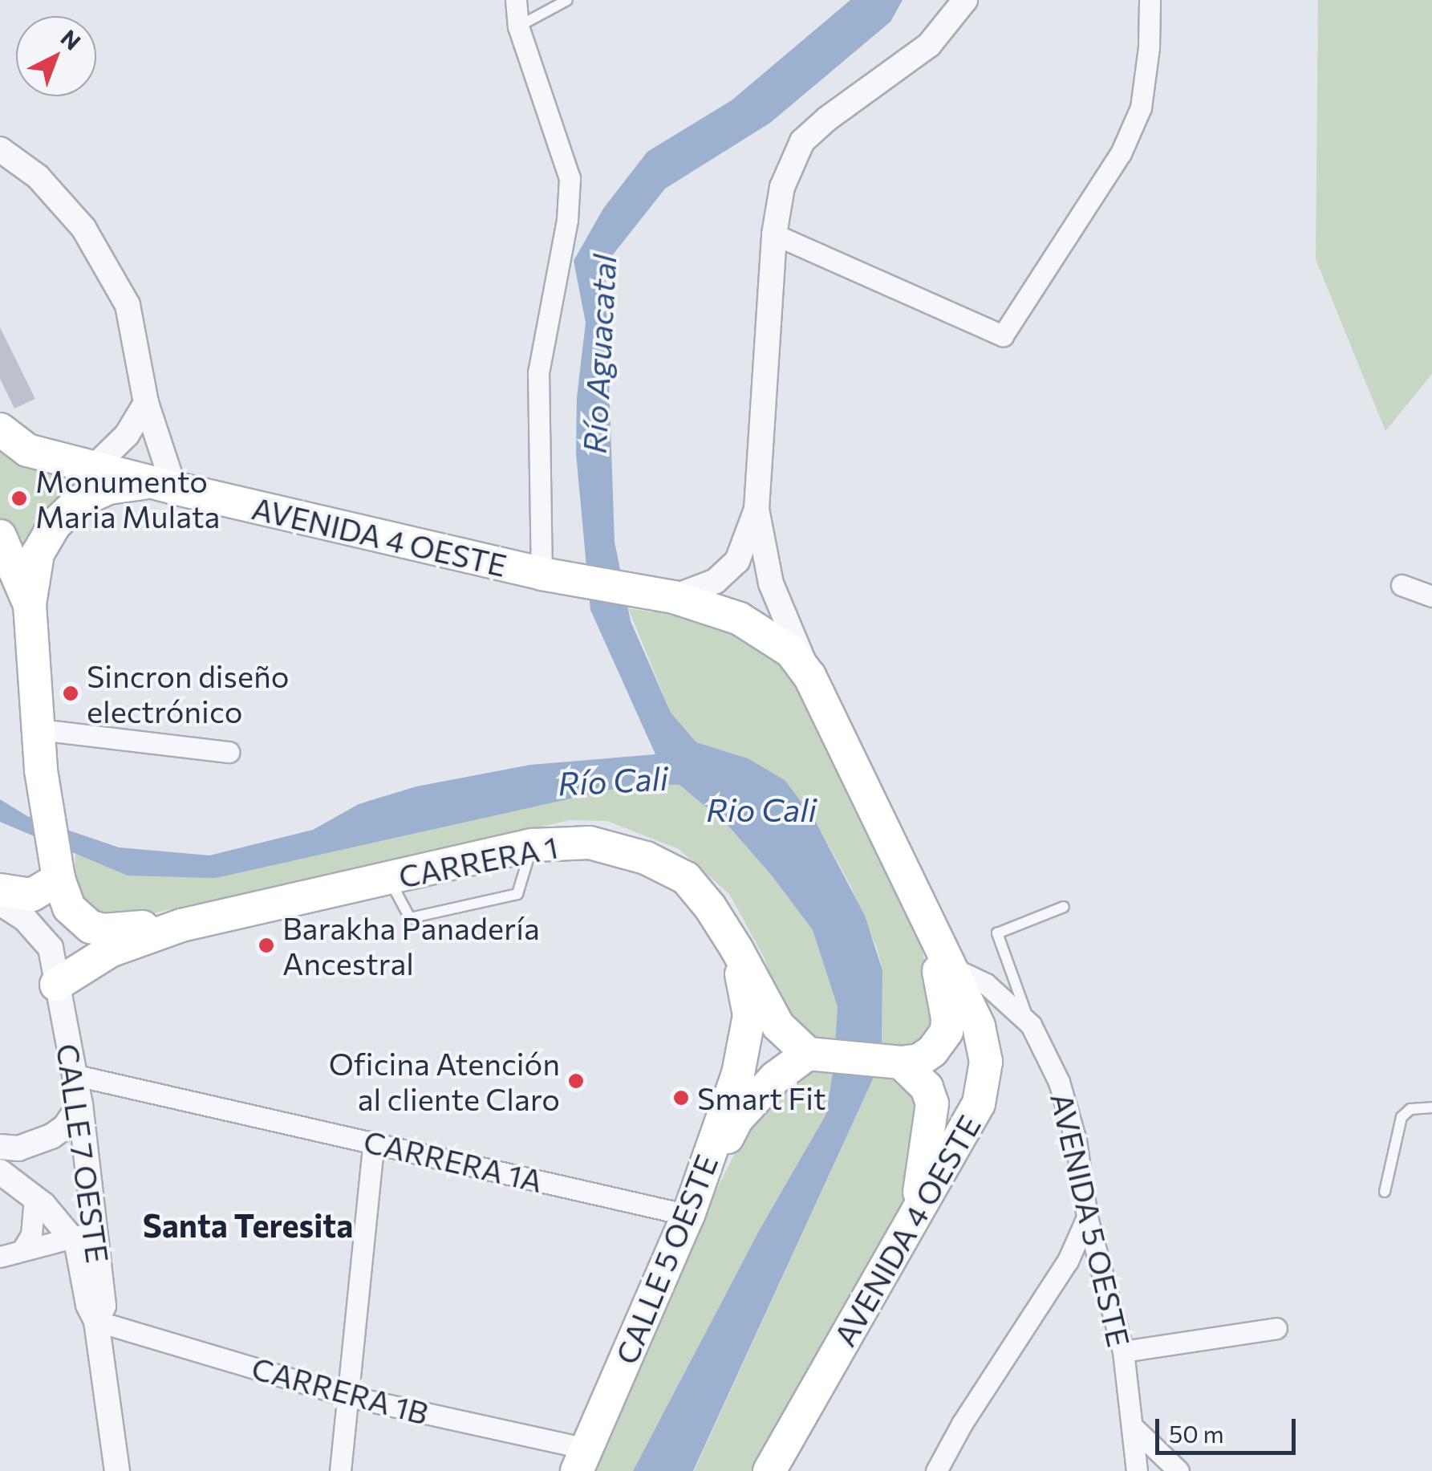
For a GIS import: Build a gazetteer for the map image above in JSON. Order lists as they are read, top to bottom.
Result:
{
  "streets": {
    "main road": ["AVENIDA 4 OESTE", "CARRERA 1", "CALLE 5 OESTE"],
    "street": [
      "CALLE 7 OESTE",
      "CARRERA 1A",
      "AVENIDA 5 OESTE",
      "CARRERA 1B"
    ]
  },
  "crossings": [
    ["AVENIDA 4 OESTE", "AVENIDA 5 OESTE"],
    ["CARRERA 1", "CALLE 5 OESTE"],
    ["CALLE 7 OESTE", "CARRERA 1A"],
    ["CALLE 7 OESTE", "CARRERA 1B"],
    ["CARRERA 1A", "CALLE 5 OESTE"],
    ["CALLE 5 OESTE", "CARRERA 1B"]
  ],
  "districts": ["Santa Teresita"],
  "water": ["Río Aguacatal", "Río Cali", "Rio Cali"],
  "places": [
    "Monumento Maria Mulata",
    "Sincron diseño electrónico",
    "Barakha Panadería Ancestral",
    "Oficina Atención al cliente Claro",
    "Smart Fit"
  ],
  "scale_bar": "50 m",
  "north": "top right"
}
